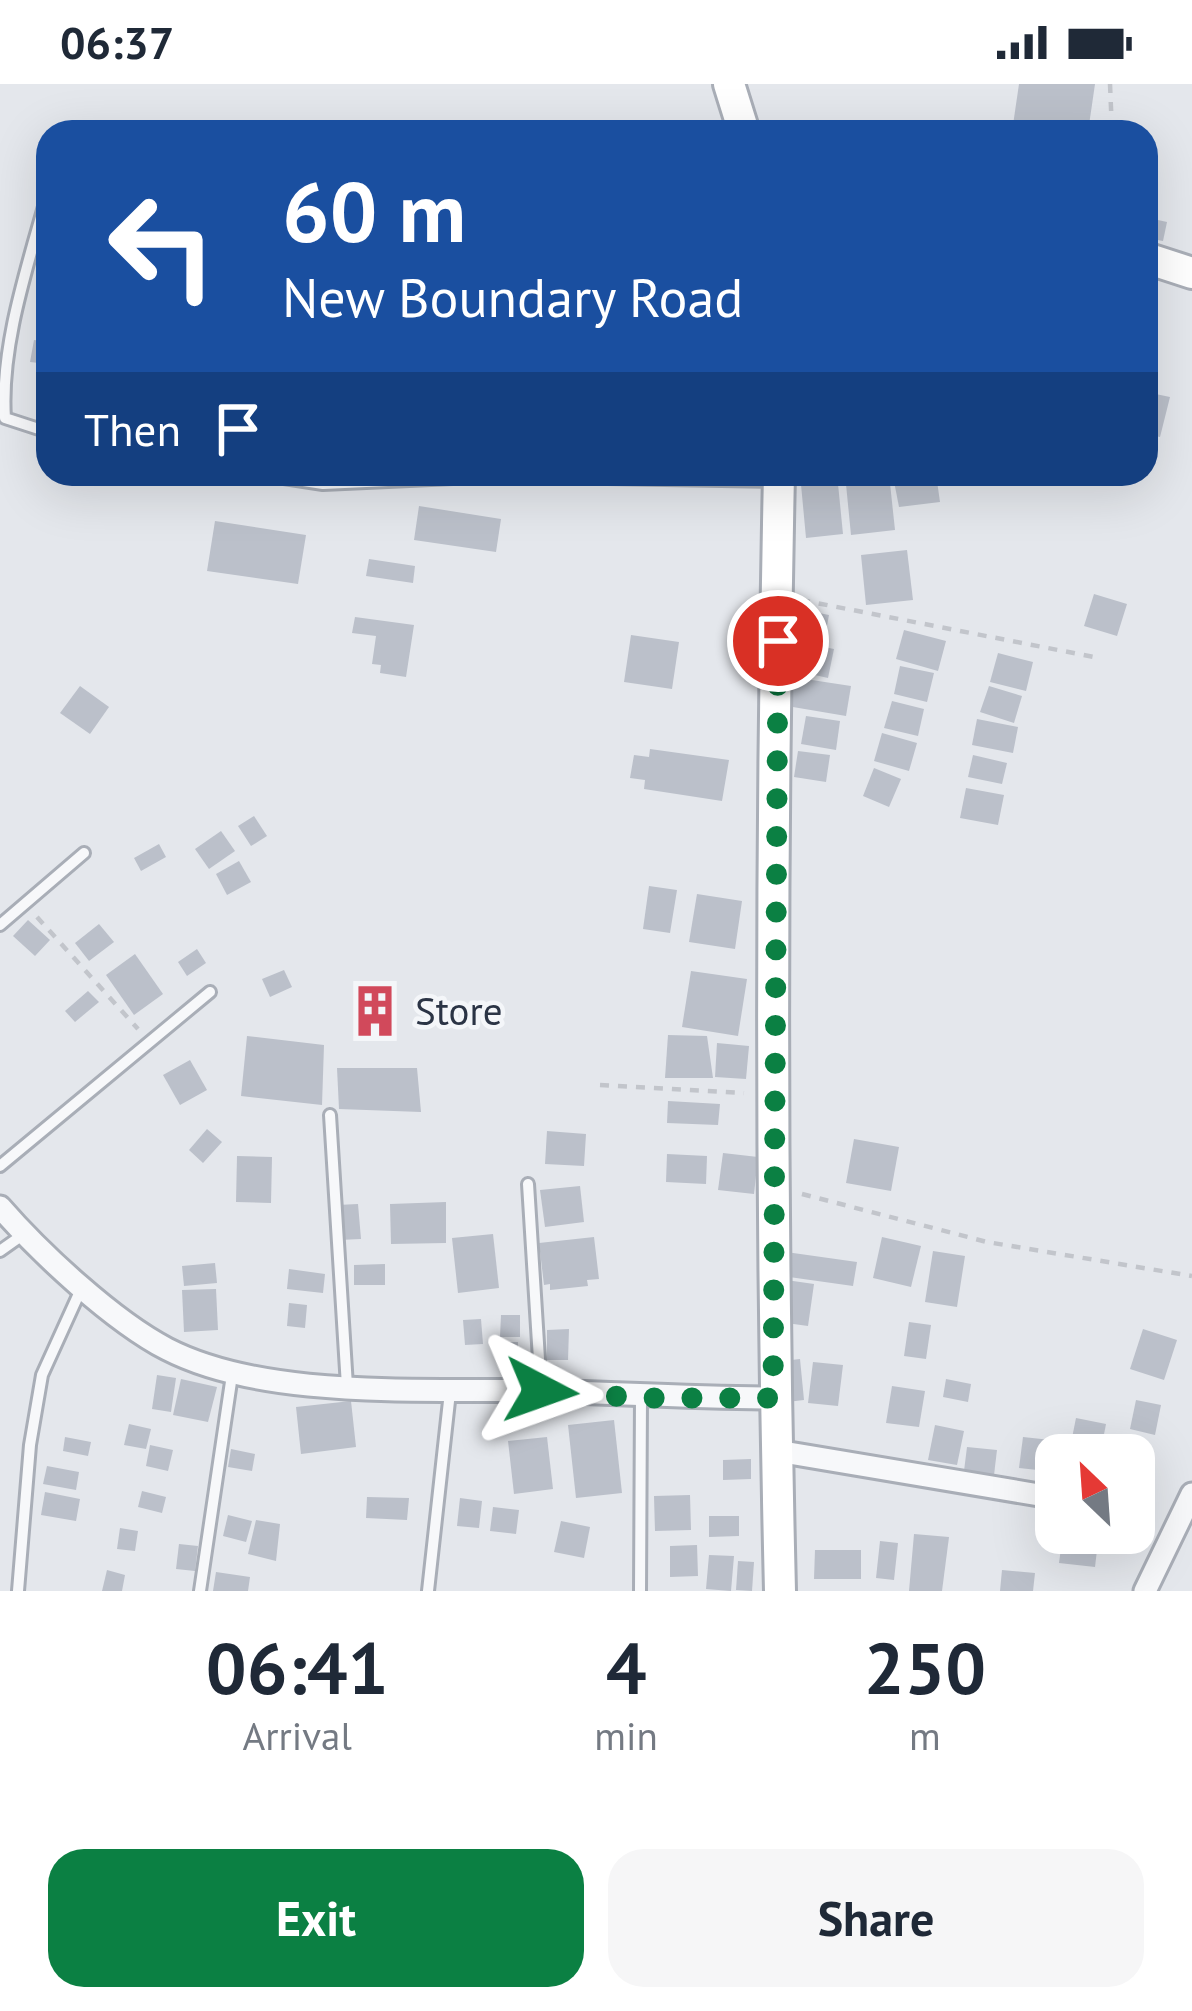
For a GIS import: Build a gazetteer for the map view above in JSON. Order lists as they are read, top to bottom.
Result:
{
  "places": {
    "building": ["Store"]
  },
  "north": "top left",
  "page": {
    "status": "06:37",
    "turn": ["60 m", "New Boundary Road"],
    "then": "Then",
    "eta": [
      "06:41",
      "Arrival",
      "4",
      "min",
      "250",
      "m"
    ],
    "buttons": ["Exit", "Share"]
  }
}
